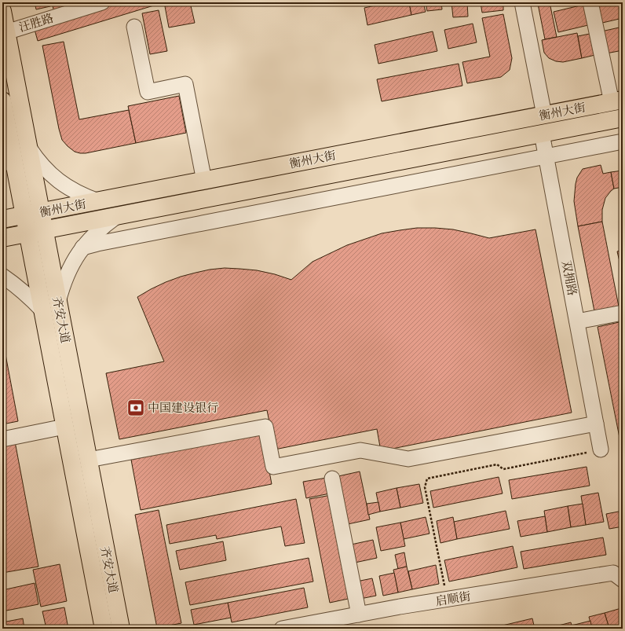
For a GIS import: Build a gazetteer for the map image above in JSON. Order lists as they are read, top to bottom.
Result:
{
  "streets": {
    "main road": ["衡州大街", "齐安大道"],
    "street": ["汪胜路", "双拥路", "启顺街"]
  },
  "crossings": [
    ["汪胜路", "齐安大道"],
    ["衡州大街", "双拥路"],
    ["衡州大街", "齐安大道"]
  ],
  "places": {
    "bank": ["中国建设银行"]
  }
}
